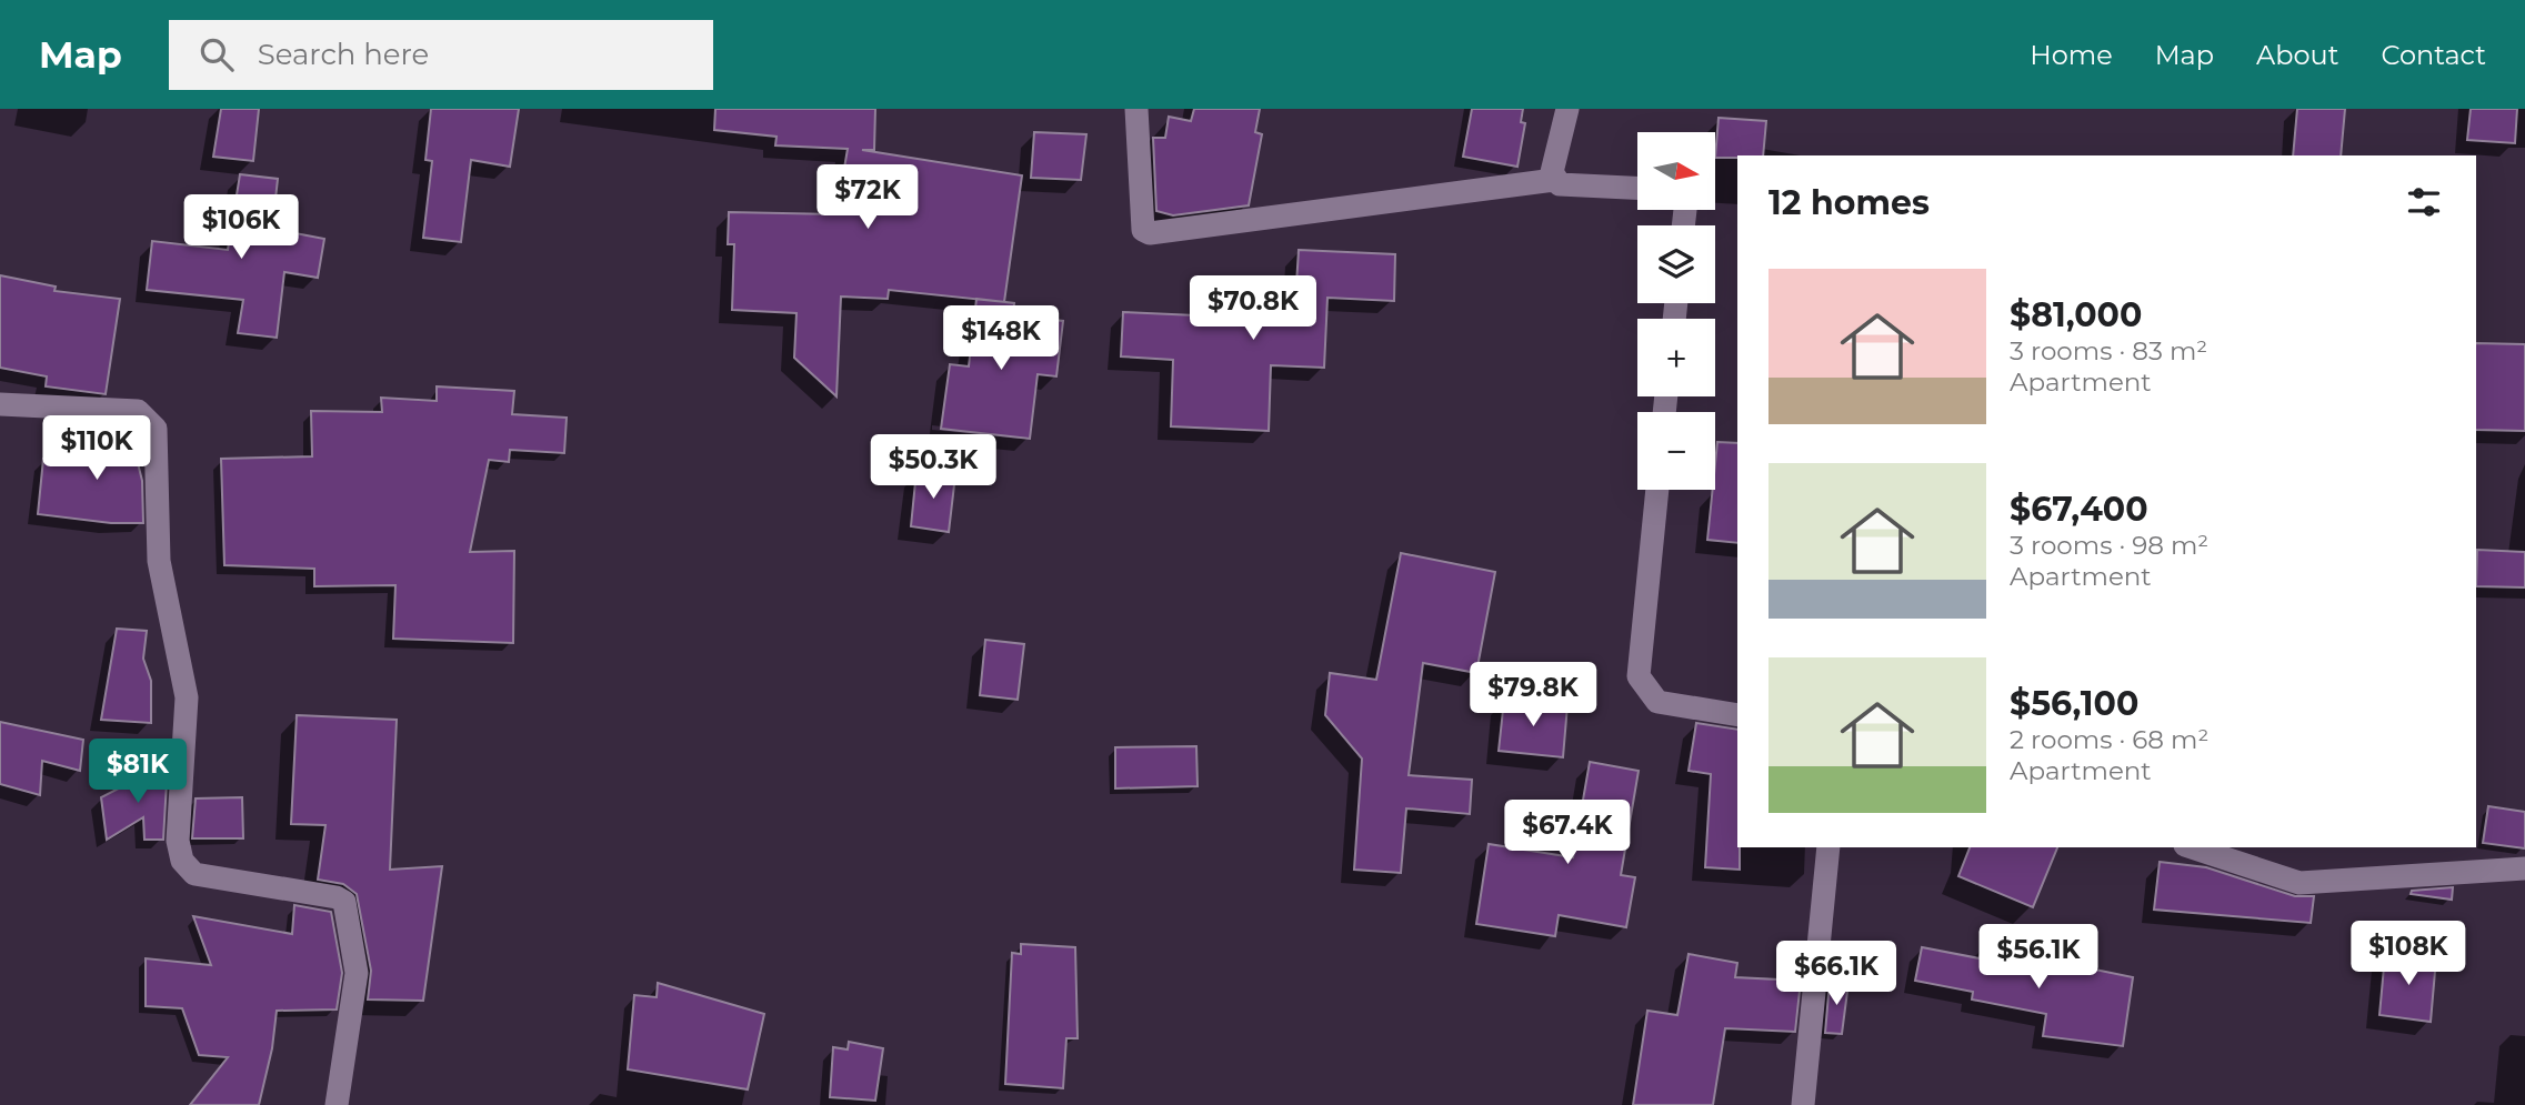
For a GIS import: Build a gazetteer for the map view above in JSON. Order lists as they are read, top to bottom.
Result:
{
  "north": "right",
  "page": {
    "header": "Map",
    "search": "Search here",
    "nav": [
      "Home",
      "Map",
      "About",
      "Contact"
    ],
    "map_buttons": ["+", "−"],
    "heading": "12 homes",
    "price": [
      "$72K",
      "$106K",
      "$70.8K",
      "$148K",
      "$110K",
      "$50.3K",
      "$79.8K",
      "$81K",
      "$67.4K",
      "$108K",
      "$56.1K",
      "$66.1K"
    ],
    "list": [
      {
        "name": "$81,000",
        "note": "3 rooms · 83 m² · Apartment"
      },
      {
        "name": "$67,400",
        "note": "3 rooms · 98 m² · Apartment"
      },
      {
        "name": "$56,100",
        "note": "2 rooms · 68 m² · Apartment"
      }
    ]
  }
}
